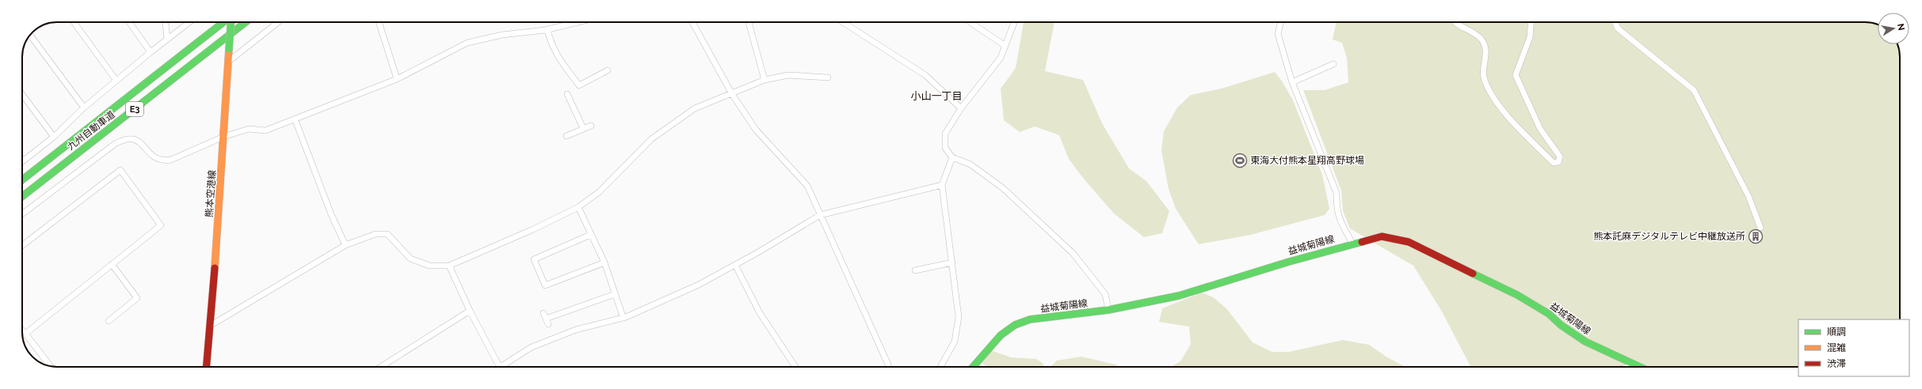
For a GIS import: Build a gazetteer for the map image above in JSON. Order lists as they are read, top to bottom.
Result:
{
  "streets": {
    "main road": [
      "E3",
      "九州自動車道",
      "熊本空港線",
      "益城菊陽線"
    ]
  },
  "districts": ["小山一丁目"],
  "places": {
    "sports": ["東海大付熊本星翔高野球場"],
    "building": ["熊本託麻デジタルテレビ中継放送所"]
  },
  "legend": ["順調", "混雑", "渋滞"],
  "north": "right"
}
